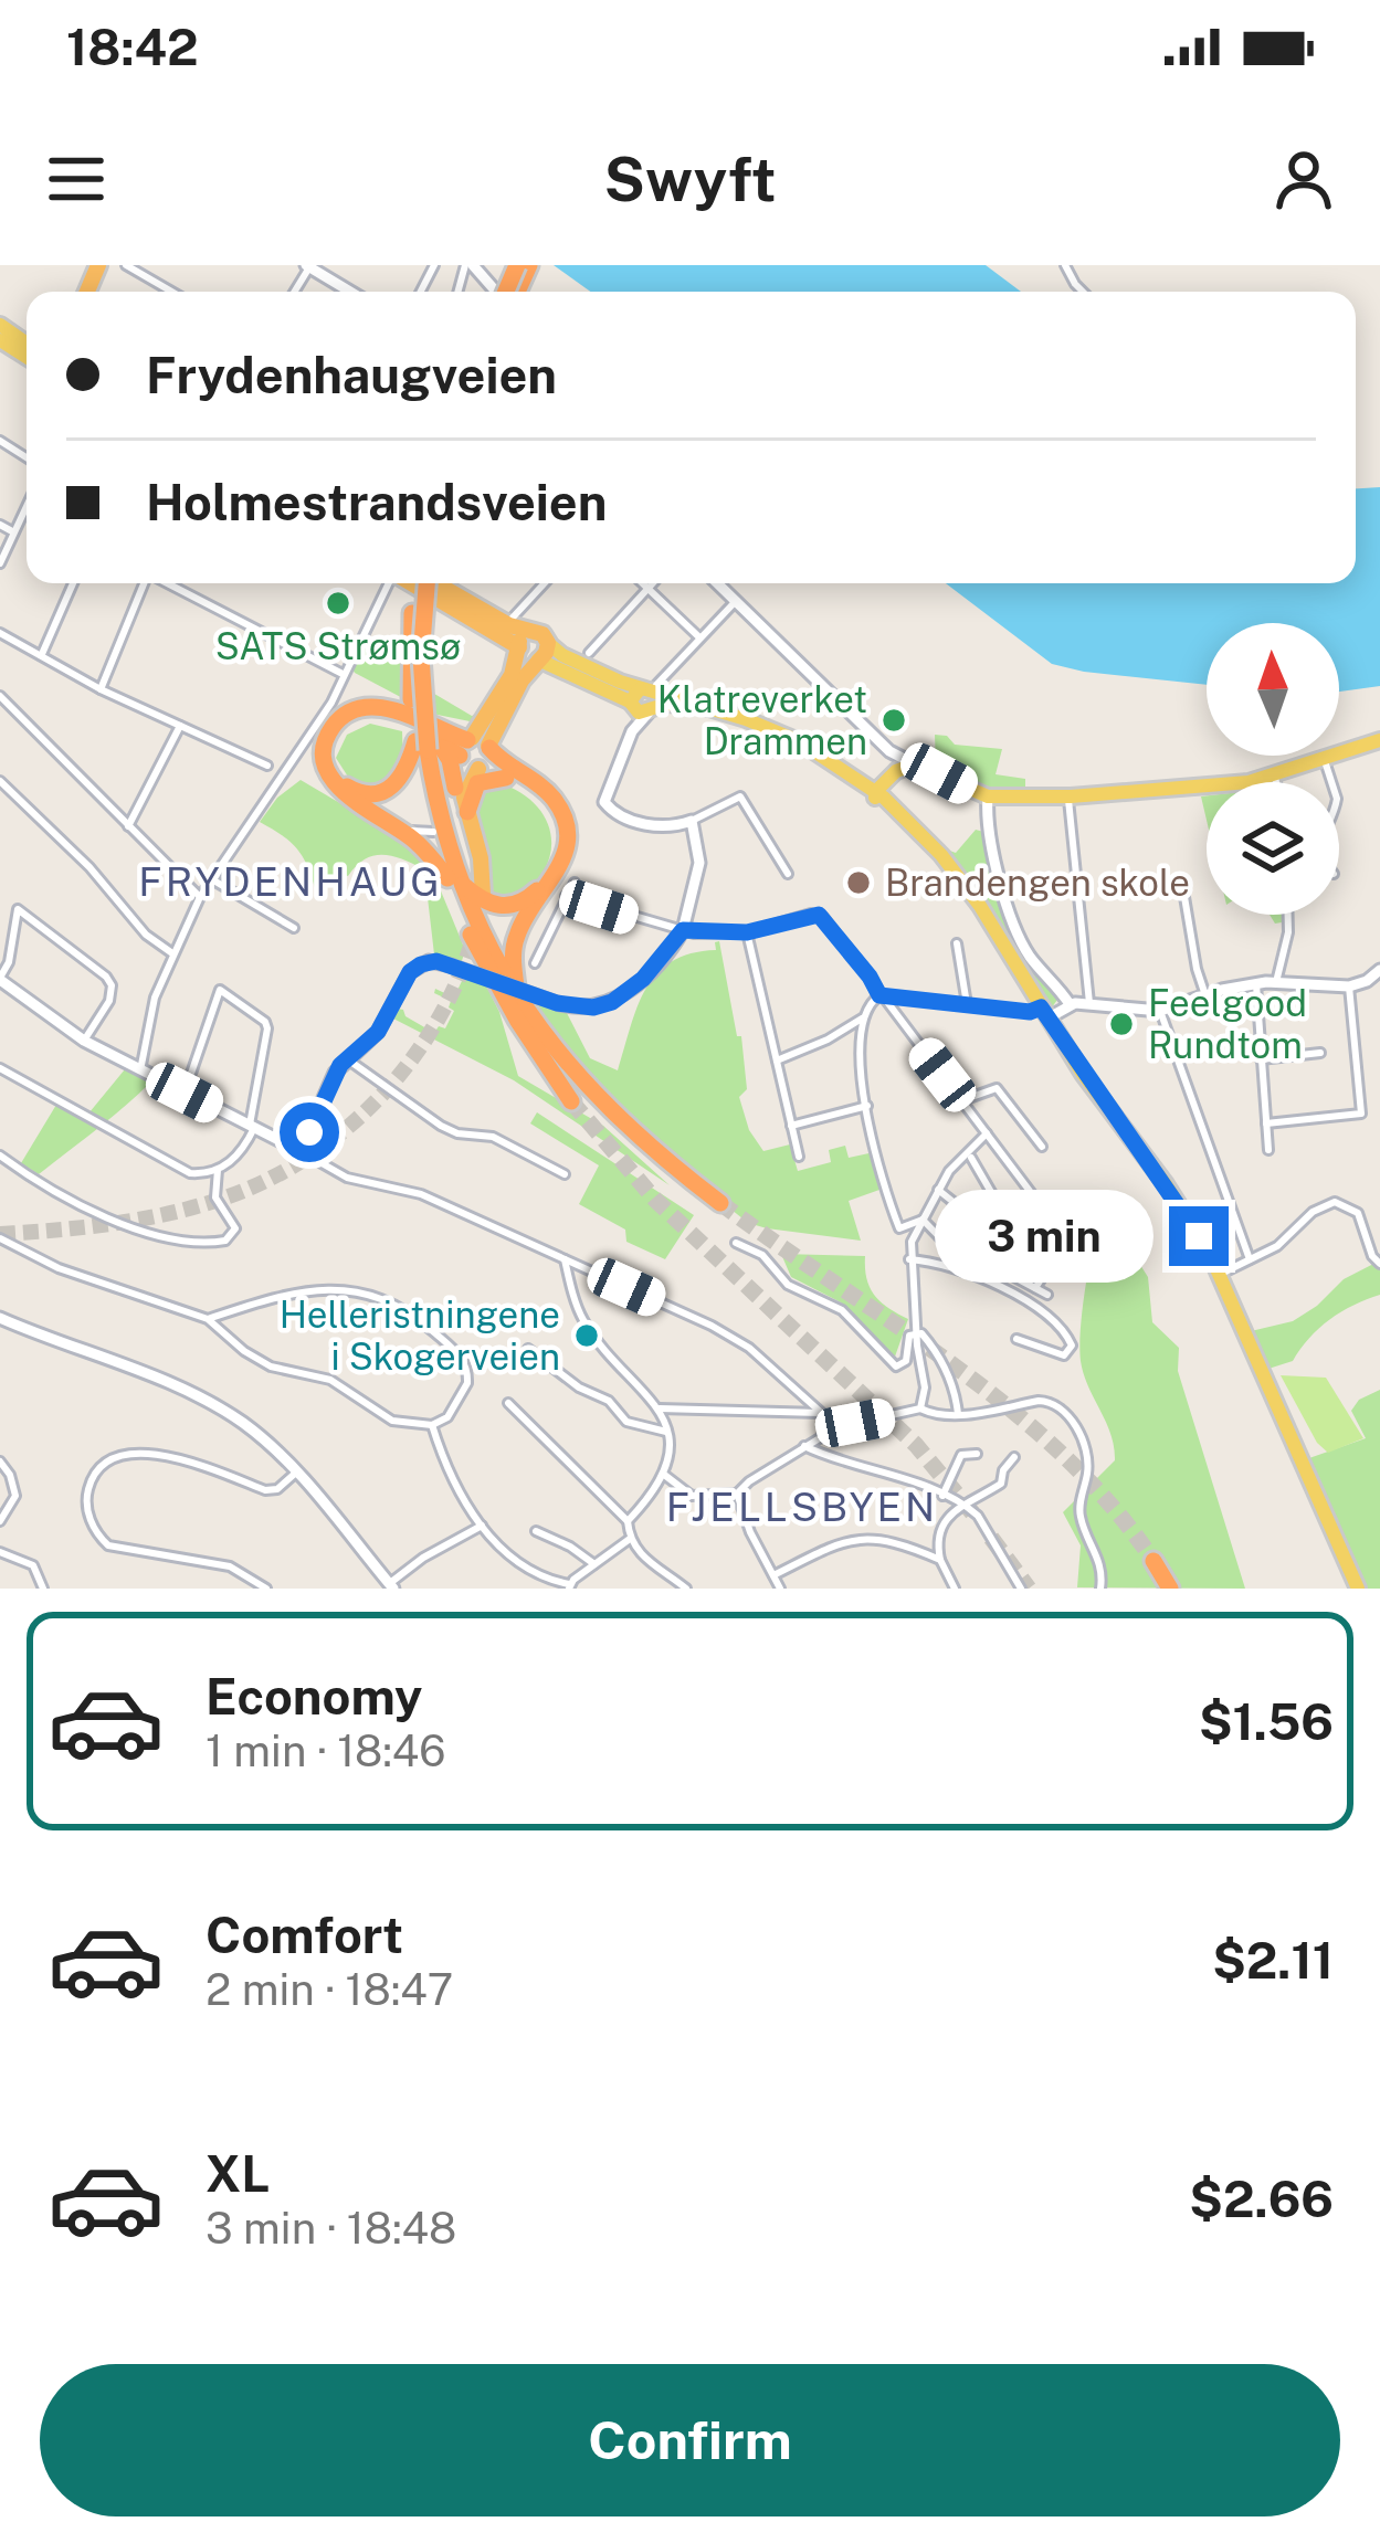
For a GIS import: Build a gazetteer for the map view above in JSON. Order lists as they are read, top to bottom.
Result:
{
  "districts": ["FRYDENHAUG", "FJELLSBYEN"],
  "places": [
    "SATS Strømsø",
    "Klatreverket Drammen",
    "Brandengen skole",
    "Feelgood Rundtom",
    "Helleristningene i Skogerveien"
  ],
  "north": "top",
  "page": {
    "status": "18:42",
    "header": "Swyft",
    "banner": ["Frydenhaugveien", "Holmestrandsveien"],
    "bubble": "3 min",
    "list": [
      {
        "name": "Economy",
        "note": "1 min · 18:46",
        "value": "$1.56"
      },
      {
        "name": "Comfort",
        "note": "2 min · 18:47",
        "value": "$2.11"
      },
      {
        "name": "XL",
        "note": "3 min · 18:48",
        "value": "$2.66"
      }
    ],
    "buttons": "Confirm"
  }
}
